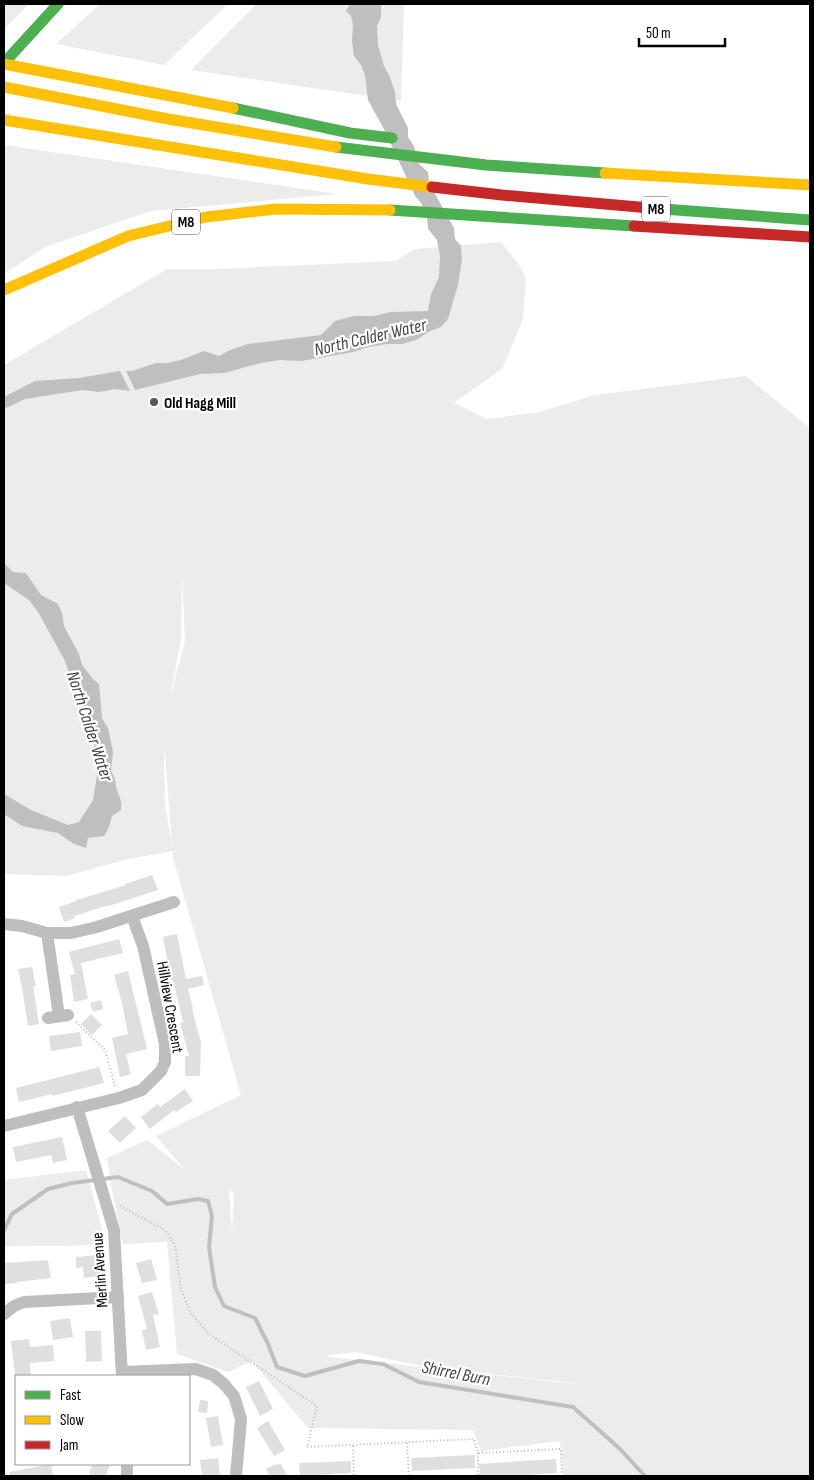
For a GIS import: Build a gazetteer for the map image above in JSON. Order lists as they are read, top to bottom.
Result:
{
  "streets": {
    "main road": ["M8"],
    "street": ["Hillview Crescent", "Merlin Avenue"]
  },
  "crossings": [
    ["Hillview Crescent", "Merlin Avenue"]
  ],
  "water": ["North Calder Water", "Shirrel Burn"],
  "places": ["Old Hagg Mill"],
  "legend": ["Fast", "Slow", "Jam"],
  "scale_bar": "50 m"
}
